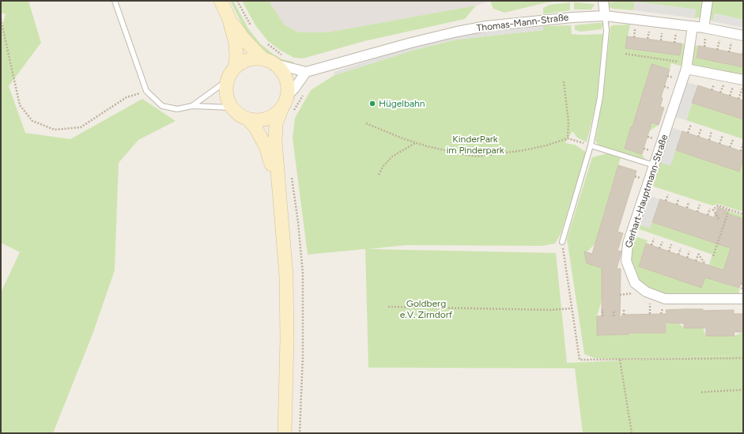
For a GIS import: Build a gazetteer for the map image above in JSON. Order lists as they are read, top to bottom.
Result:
{
  "streets": {
    "street": ["Thomas-Mann-Straße", "Gerhart-Hauptmann-Straße"]
  },
  "crossings": [
    ["Thomas-Mann-Straße", "Gerhart-Hauptmann-Straße"]
  ],
  "parks": ["KinderPark im Pinderpark", "Goldberg e.V. Zirndorf"],
  "places": ["Hügelbahn"]
}
